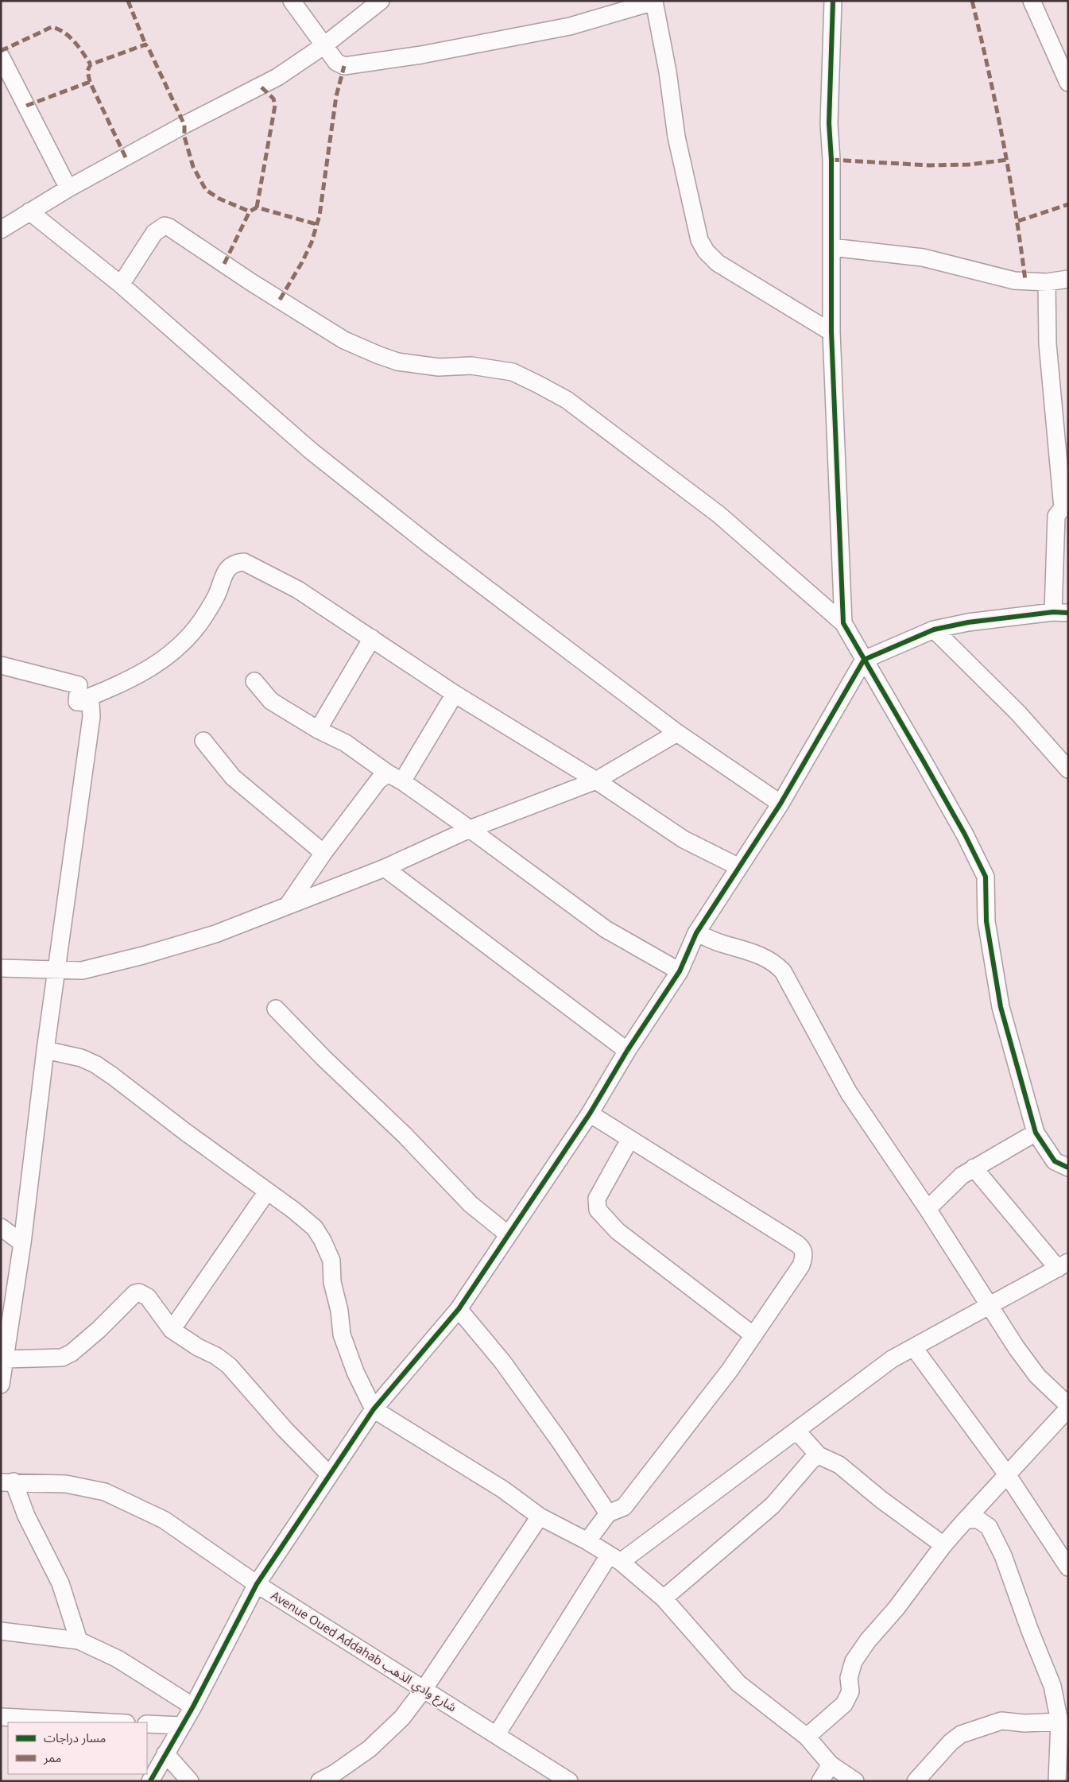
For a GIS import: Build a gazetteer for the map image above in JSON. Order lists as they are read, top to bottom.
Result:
{
  "streets": {
    "street": ["Avenue Oued Addahab شارع وادي الذهب"]
  },
  "legend": ["مسار دراجات", "ممر"]
}
